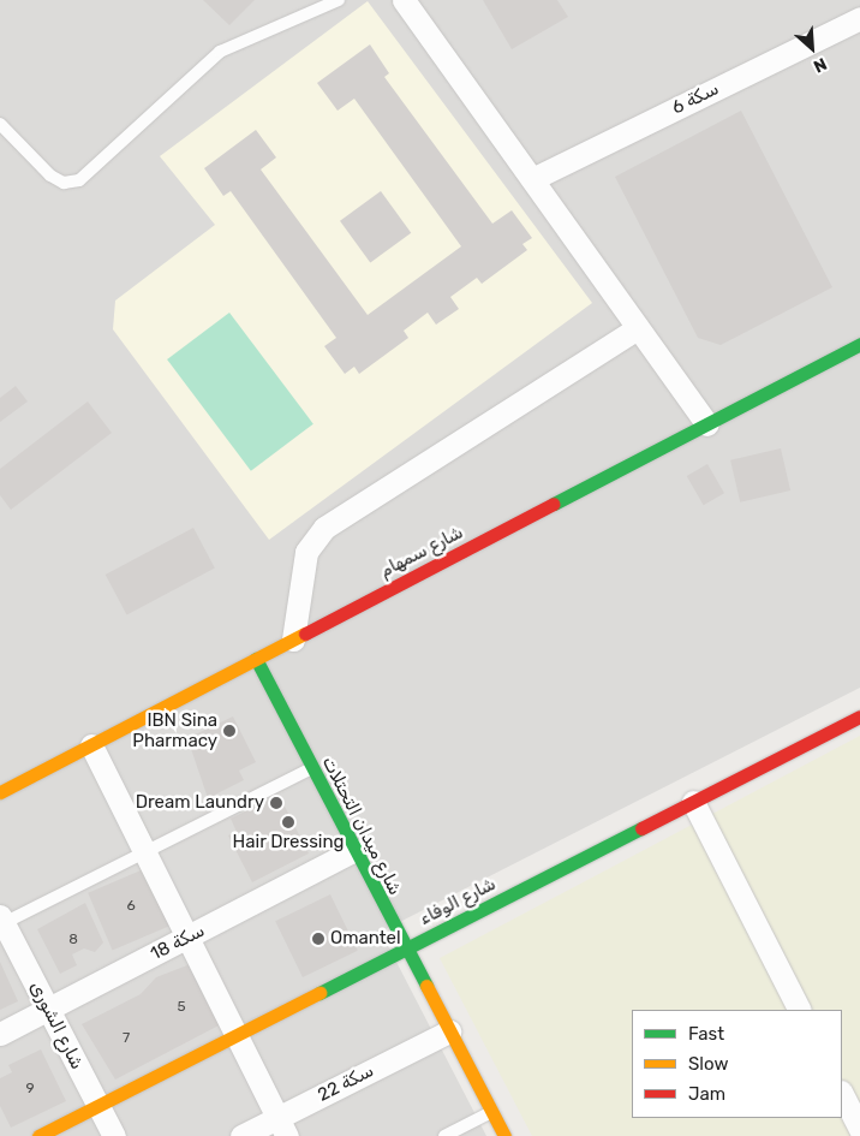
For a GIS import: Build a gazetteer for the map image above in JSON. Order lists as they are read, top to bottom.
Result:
{
  "streets": {
    "street": [
      "سكة 6",
      "شارع سمهام",
      "شارع ميدان التحتلات",
      "شارع الوفاء",
      "سكة 18",
      "شارع الشورى",
      "سكة 22"
    ]
  },
  "crossings": [
    ["شارع سمهام", "شارع ميدان التحتلات"],
    ["شارع ميدان التحتلات", "شارع الوفاء"],
    ["شارع ميدان التحتلات", "سكة 18"],
    ["شارع ميدان التحتلات", "سكة 22"],
    ["شارع الوفاء", "شارع الشورى"],
    ["سكة 18", "شارع الشورى"]
  ],
  "places": [
    "IBN Sina Pharmacy",
    "Dream Laundry",
    "Hair Dressing",
    "Omantel"
  ],
  "house_numbers": [
    "6",
    "8",
    "5",
    "7",
    "9"
  ],
  "legend": ["Fast", "Slow", "Jam"],
  "north": "bottom right"
}
